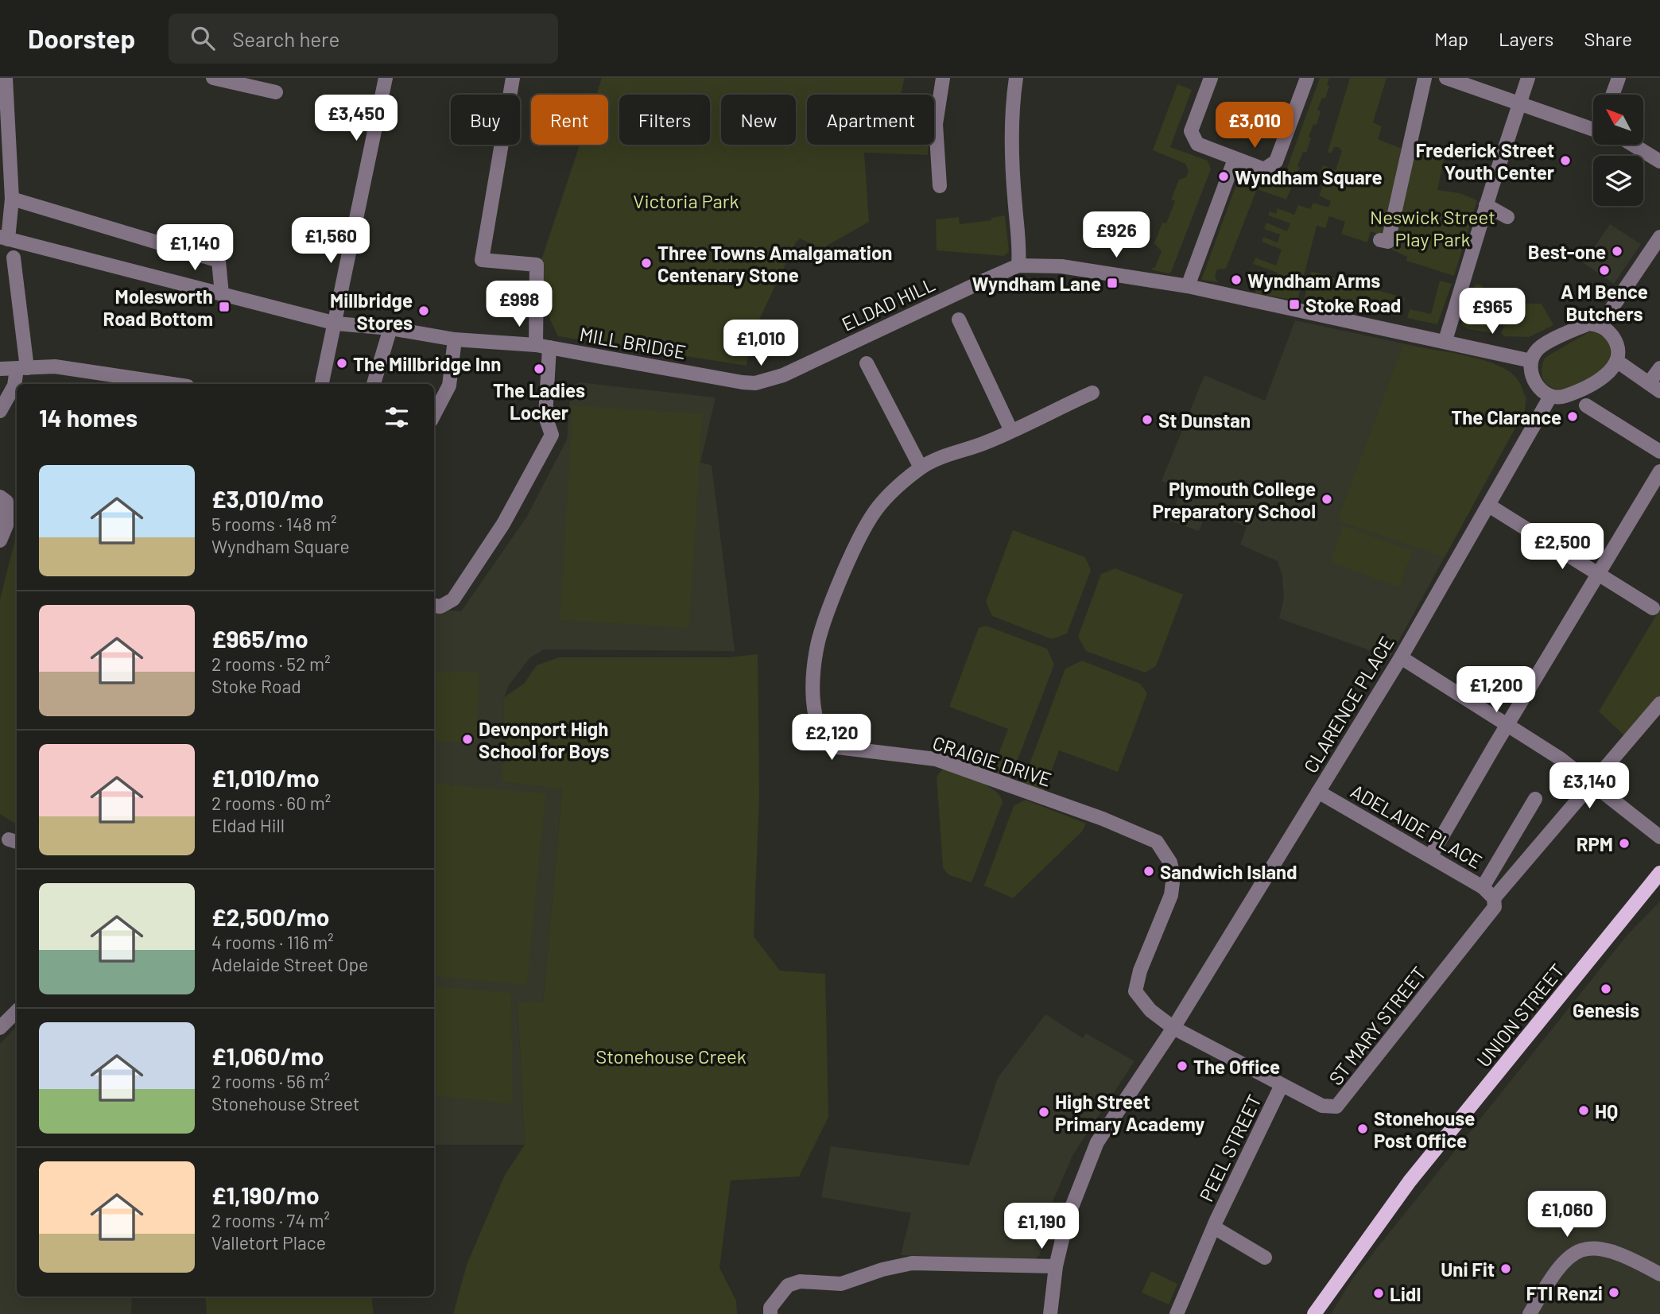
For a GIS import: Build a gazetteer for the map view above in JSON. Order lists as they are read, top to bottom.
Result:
{
  "streets": {
    "main road": ["UNION STREET"],
    "street": [
      "ELDAD HILL",
      "MILL BRIDGE",
      "CLARENCE PLACE",
      "CRAIGIE DRIVE",
      "ADELAIDE PLACE",
      "ST MARY STREET",
      "PEEL STREET"
    ]
  },
  "crossings": [
    ["ELDAD HILL", "MILL BRIDGE"],
    ["CLARENCE PLACE", "CRAIGIE DRIVE"],
    ["CLARENCE PLACE", "ADELAIDE PLACE"],
    ["CLARENCE PLACE", "ST MARY STREET"],
    ["CRAIGIE DRIVE", "ST MARY STREET"],
    ["ADELAIDE PLACE", "ST MARY STREET"],
    ["ST MARY STREET", "PEEL STREET"]
  ],
  "parks": ["Victoria Park", "Neswick Street Play Park", "Stonehouse Creek"],
  "places": {
    "other": [
      "Frederick Street Youth Center",
      "Wyndham Square",
      "Best-one",
      "Three Towns Amalgamation Centenary Stone",
      "A M Bence Butchers",
      "Wyndham Arms",
      "Millbridge Stores",
      "The Millbridge Inn",
      "The Ladies Locker",
      "The Clarance",
      "St Dunstan",
      "Plymouth College Preparatory School",
      "Devonport High School for Boys",
      "RPM",
      "Sandwich Island",
      "Genesis",
      "The Office",
      "HQ",
      "High Street Primary Academy",
      "Stonehouse Post Office",
      "Uni Fit",
      "FTI Renzi",
      "Lidl"
    ],
    "transit": ["Wyndham Lane", "Stoke Road", "Molesworth Road Bottom"]
  },
  "north": "top left",
  "page": {
    "header": "Doorstep",
    "search": "Search here",
    "nav": ["Map", "Layers", "Share"],
    "price": [
      "£3,450",
      "£3,010",
      "£926",
      "£1,560",
      "£1,140",
      "£998",
      "£965",
      "£1,010",
      "£2,500",
      "£1,200",
      "£2,120",
      "£3,140",
      "£1,060",
      "£1,190"
    ],
    "chip": [
      "Buy",
      "Rent",
      "Filters",
      "New",
      "Apartment"
    ],
    "heading": "14 homes",
    "list": [
      {
        "name": "£3,010/mo",
        "note": "5 rooms · 148 m² · Wyndham Square"
      },
      {
        "name": "£965/mo",
        "note": "2 rooms · 52 m² · Stoke Road"
      },
      {
        "name": "£1,010/mo",
        "note": "2 rooms · 60 m² · Eldad Hill"
      },
      {
        "name": "£2,500/mo",
        "note": "4 rooms · 116 m² · Adelaide Street Ope"
      },
      {
        "name": "£1,060/mo",
        "note": "2 rooms · 56 m² · Stonehouse Street"
      },
      {
        "name": "£1,190/mo",
        "note": "2 rooms · 74 m² · Valletort Place"
      }
    ]
  }
}
